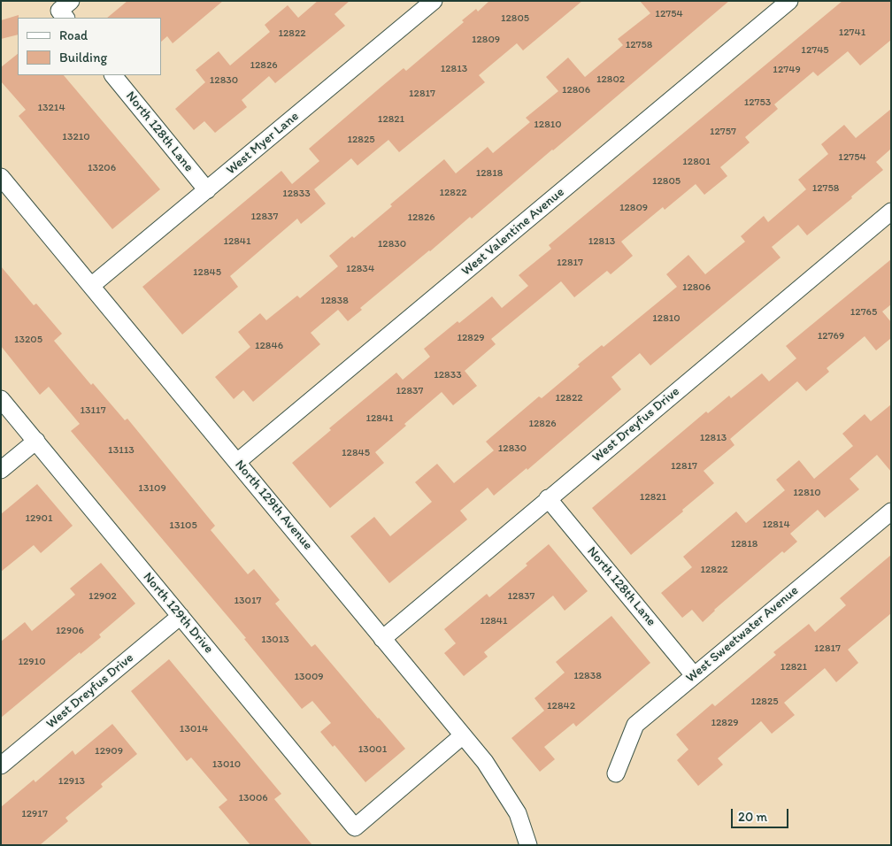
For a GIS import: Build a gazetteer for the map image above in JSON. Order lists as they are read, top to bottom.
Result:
{
  "streets": {
    "street": [
      "North 128th Lane",
      "West Myer Lane",
      "West Valentine Avenue",
      "West Dreyfus Drive",
      "North 129th Avenue",
      "North 129th Drive",
      "West Sweetwater Avenue"
    ]
  },
  "crossings": [
    ["North 128th Lane", "West Myer Lane"],
    ["North 128th Lane", "West Dreyfus Drive"],
    ["North 128th Lane", "West Sweetwater Avenue"],
    ["West Myer Lane", "North 129th Avenue"],
    ["West Valentine Avenue", "North 129th Avenue"],
    ["West Dreyfus Drive", "North 129th Avenue"],
    ["West Dreyfus Drive", "North 129th Drive"],
    ["North 129th Avenue", "North 129th Drive"]
  ],
  "house_numbers": [
    "12754",
    "12805",
    "12741",
    "12822",
    "12809",
    "12758",
    "12745",
    "12826",
    "12813",
    "12749",
    "12802",
    "12830",
    "12806",
    "12817",
    "12753",
    "13214",
    "12821",
    "12810",
    "12757",
    "13210",
    "12825",
    "12754",
    "12801",
    "13206",
    "12818",
    "12805",
    "12758",
    "12822",
    "12833",
    "12809",
    "12837",
    "12826",
    "12841",
    "12813",
    "12830",
    "12817",
    "12834",
    "12845",
    "12806",
    "12838",
    "12765",
    "12810",
    "12769",
    "12829",
    "13205",
    "12846",
    "12833",
    "12837",
    "12822",
    "13117",
    "12841",
    "12826",
    "12813",
    "12830",
    "13113",
    "12845",
    "12817",
    "13109",
    "12810",
    "12821",
    "12901",
    "12814",
    "13105",
    "12818",
    "12822",
    "12902",
    "12837",
    "13017",
    "12841",
    "12906",
    "13013",
    "12817",
    "12910",
    "12821",
    "12838",
    "13009",
    "12825",
    "12842",
    "12829",
    "13014",
    "13001",
    "12909",
    "13010",
    "12913",
    "13006",
    "12917"
  ],
  "legend": ["Road", "Building"],
  "scale_bar": "20 m"
}
